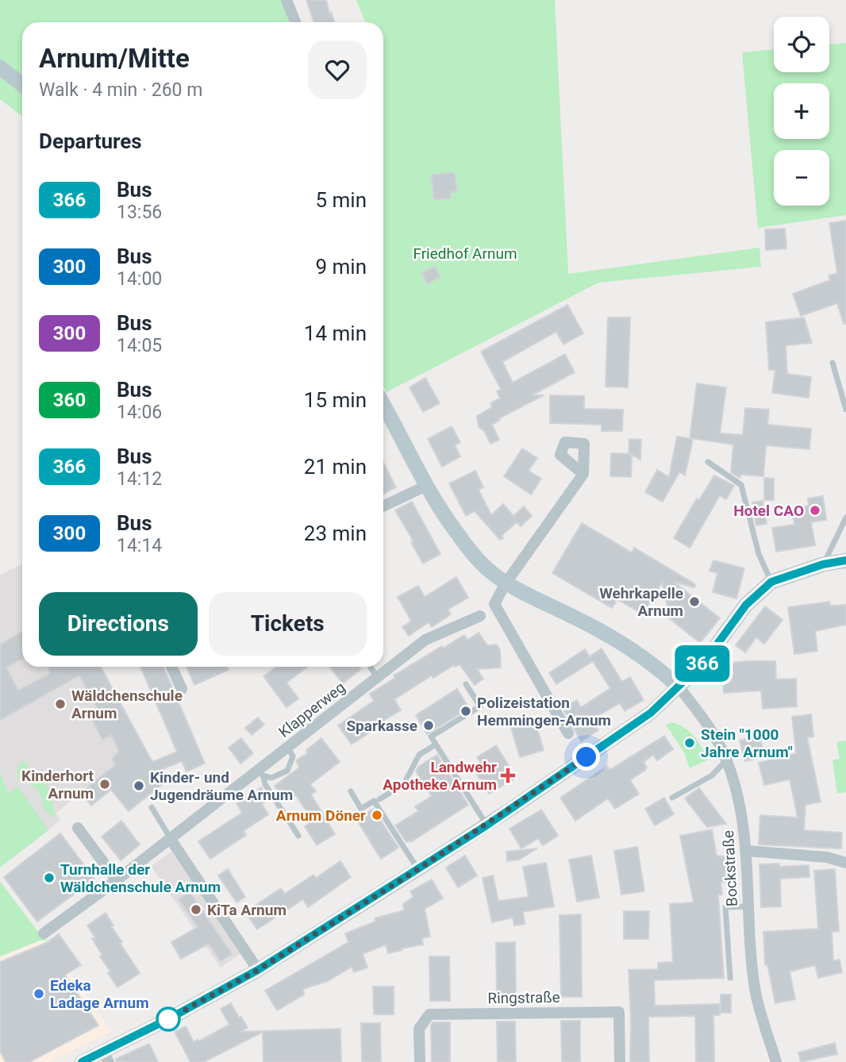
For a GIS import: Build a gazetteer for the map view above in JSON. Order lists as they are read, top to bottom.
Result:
{
  "streets": {
    "street": ["Klapperweg", "Bockstraße", "Ringstraße"]
  },
  "parks": ["Friedhof Arnum"],
  "places": {
    "other": [
      "Hotel CAO",
      "Wehrkapelle Arnum",
      "Wäldchenschule Arnum",
      "Polizeistation Hemmingen-Arnum",
      "Sparkasse",
      "Stein \"1000 Jahre Arnum\"",
      "Kinderhort Arnum",
      "Kinder- und Jugendräume Arnum",
      "Arnum Döner",
      "Turnhalle der Wäldchenschule Arnum",
      "KiTa Arnum",
      "Edeka Ladage Arnum"
    ],
    "health": ["Landwehr Apotheke Arnum"]
  },
  "lines": ["bus line 366"],
  "page": {
    "on_map": "366",
    "map_buttons": ["+", "−"],
    "heading": [
      ["Arnum/Mitte", "Walk · 4 min · 260 m"],
      "Departures"
    ],
    "list": [
      {
        "mark": "366",
        "name": "Bus",
        "note": "13:56",
        "value": "5 min"
      },
      {
        "mark": "300",
        "name": "Bus",
        "note": "14:00",
        "value": "9 min"
      },
      {
        "mark": "300",
        "name": "Bus",
        "note": "14:05",
        "value": "14 min"
      },
      {
        "mark": "360",
        "name": "Bus",
        "note": "14:06",
        "value": "15 min"
      },
      {
        "mark": "366",
        "name": "Bus",
        "note": "14:12",
        "value": "21 min"
      },
      {
        "mark": "300",
        "name": "Bus",
        "note": "14:14",
        "value": "23 min"
      }
    ],
    "buttons": ["Directions", "Tickets"]
  }
}
